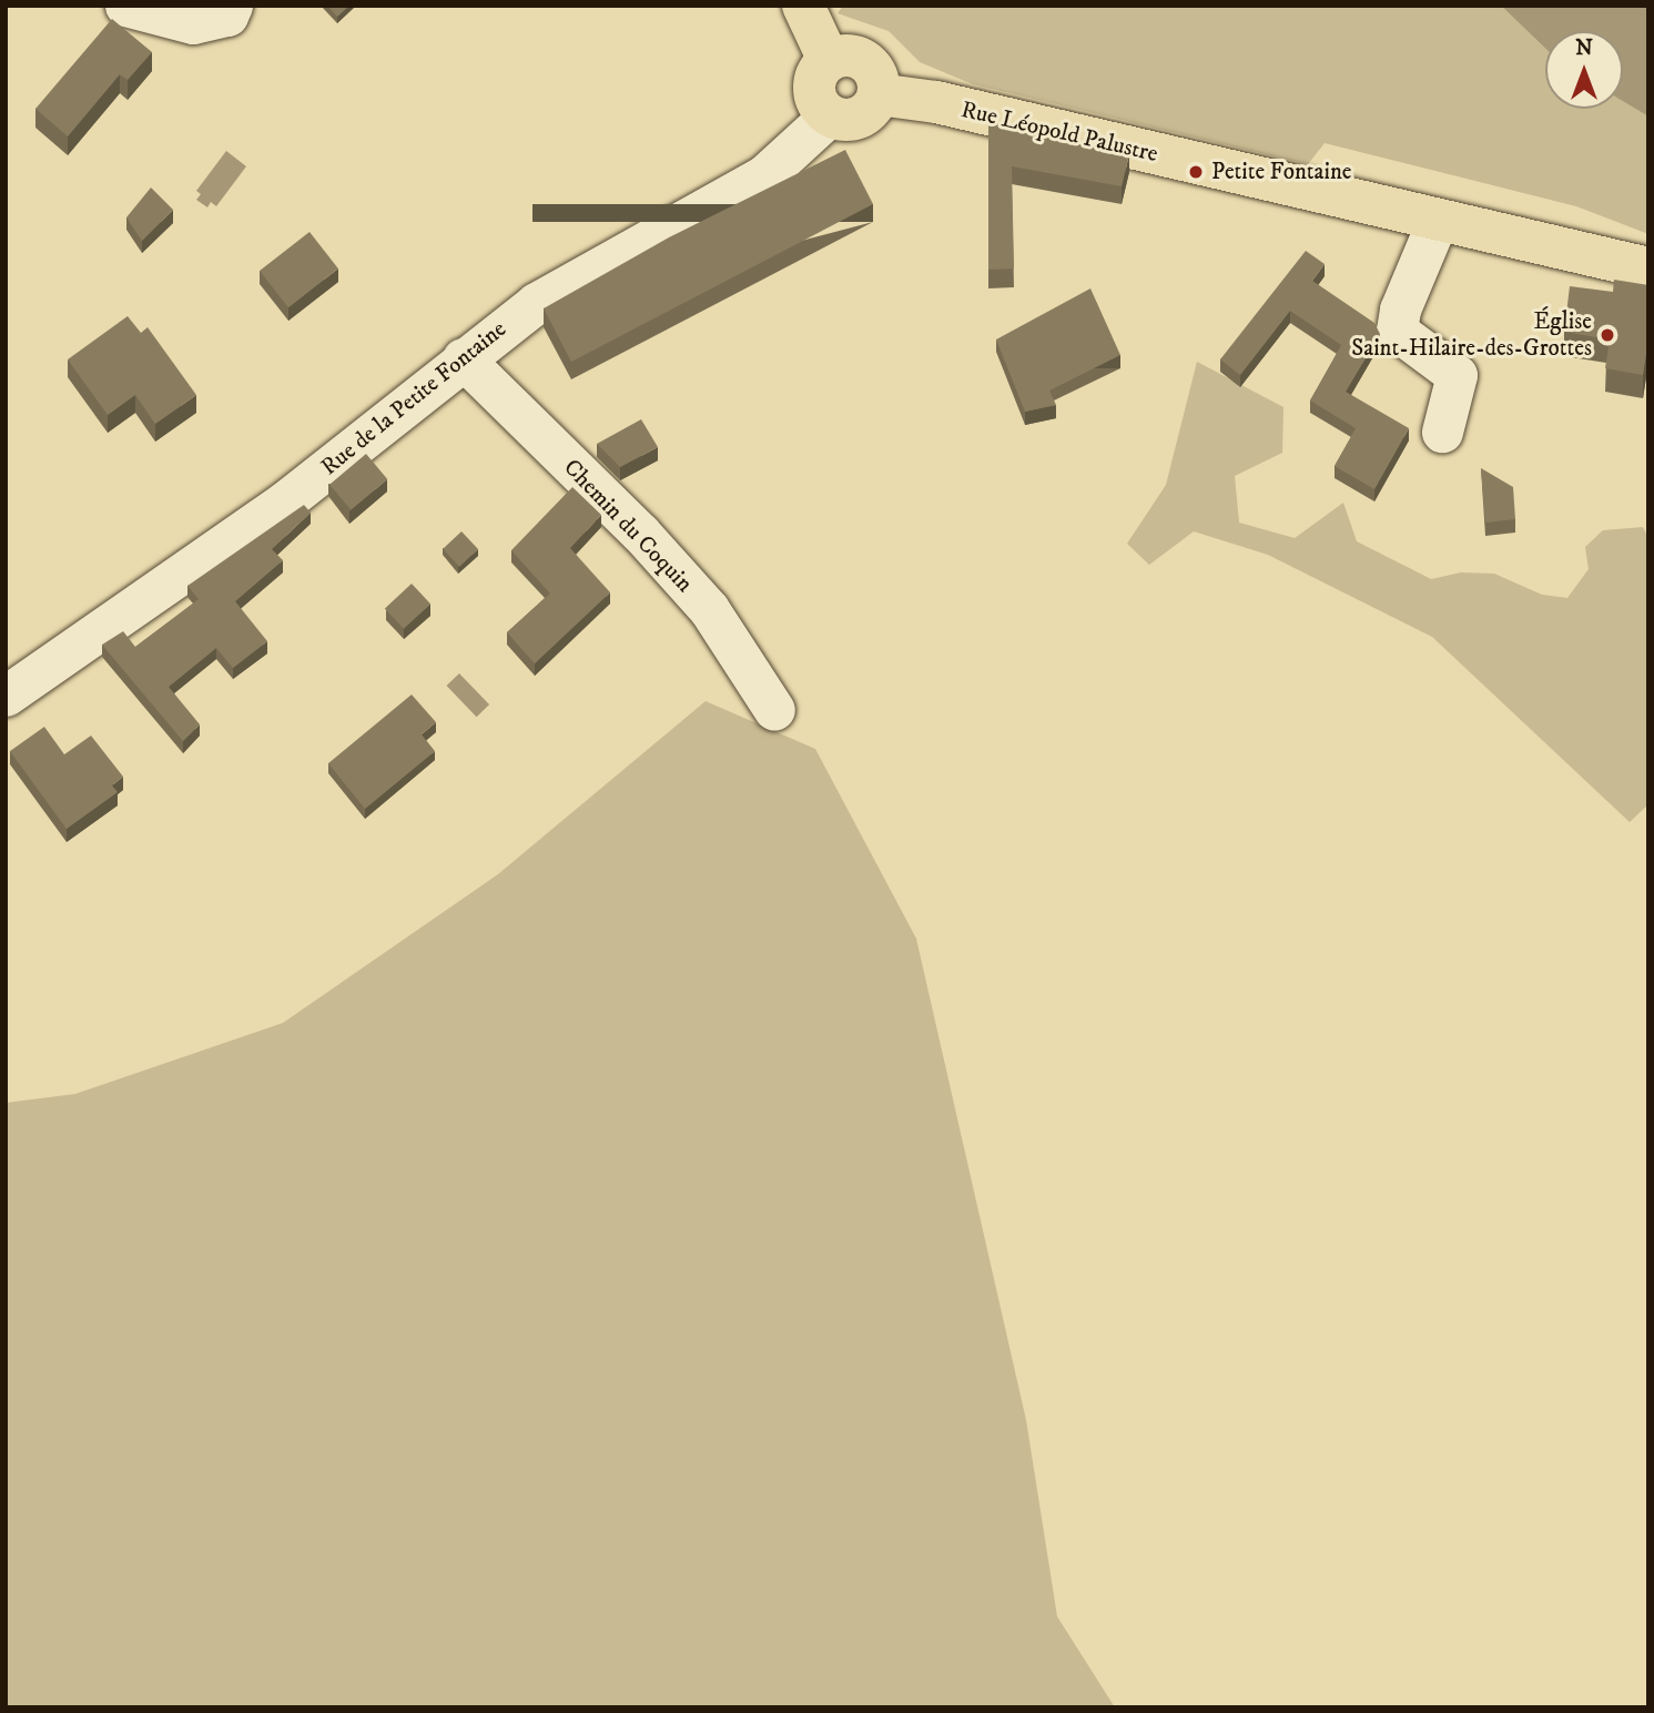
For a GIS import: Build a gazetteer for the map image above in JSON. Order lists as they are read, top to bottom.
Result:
{
  "streets": {
    "main road": ["Rue Léopold Palustre"],
    "street": ["Rue de la Petite Fontaine", "Chemin du Coquin"]
  },
  "crossings": [
    ["Rue Léopold Palustre", "Rue de la Petite Fontaine"],
    ["Rue de la Petite Fontaine", "Chemin du Coquin"]
  ],
  "places": ["Petite Fontaine", "Église Saint-Hilaire-des-Grottes"],
  "north": "top"
}
